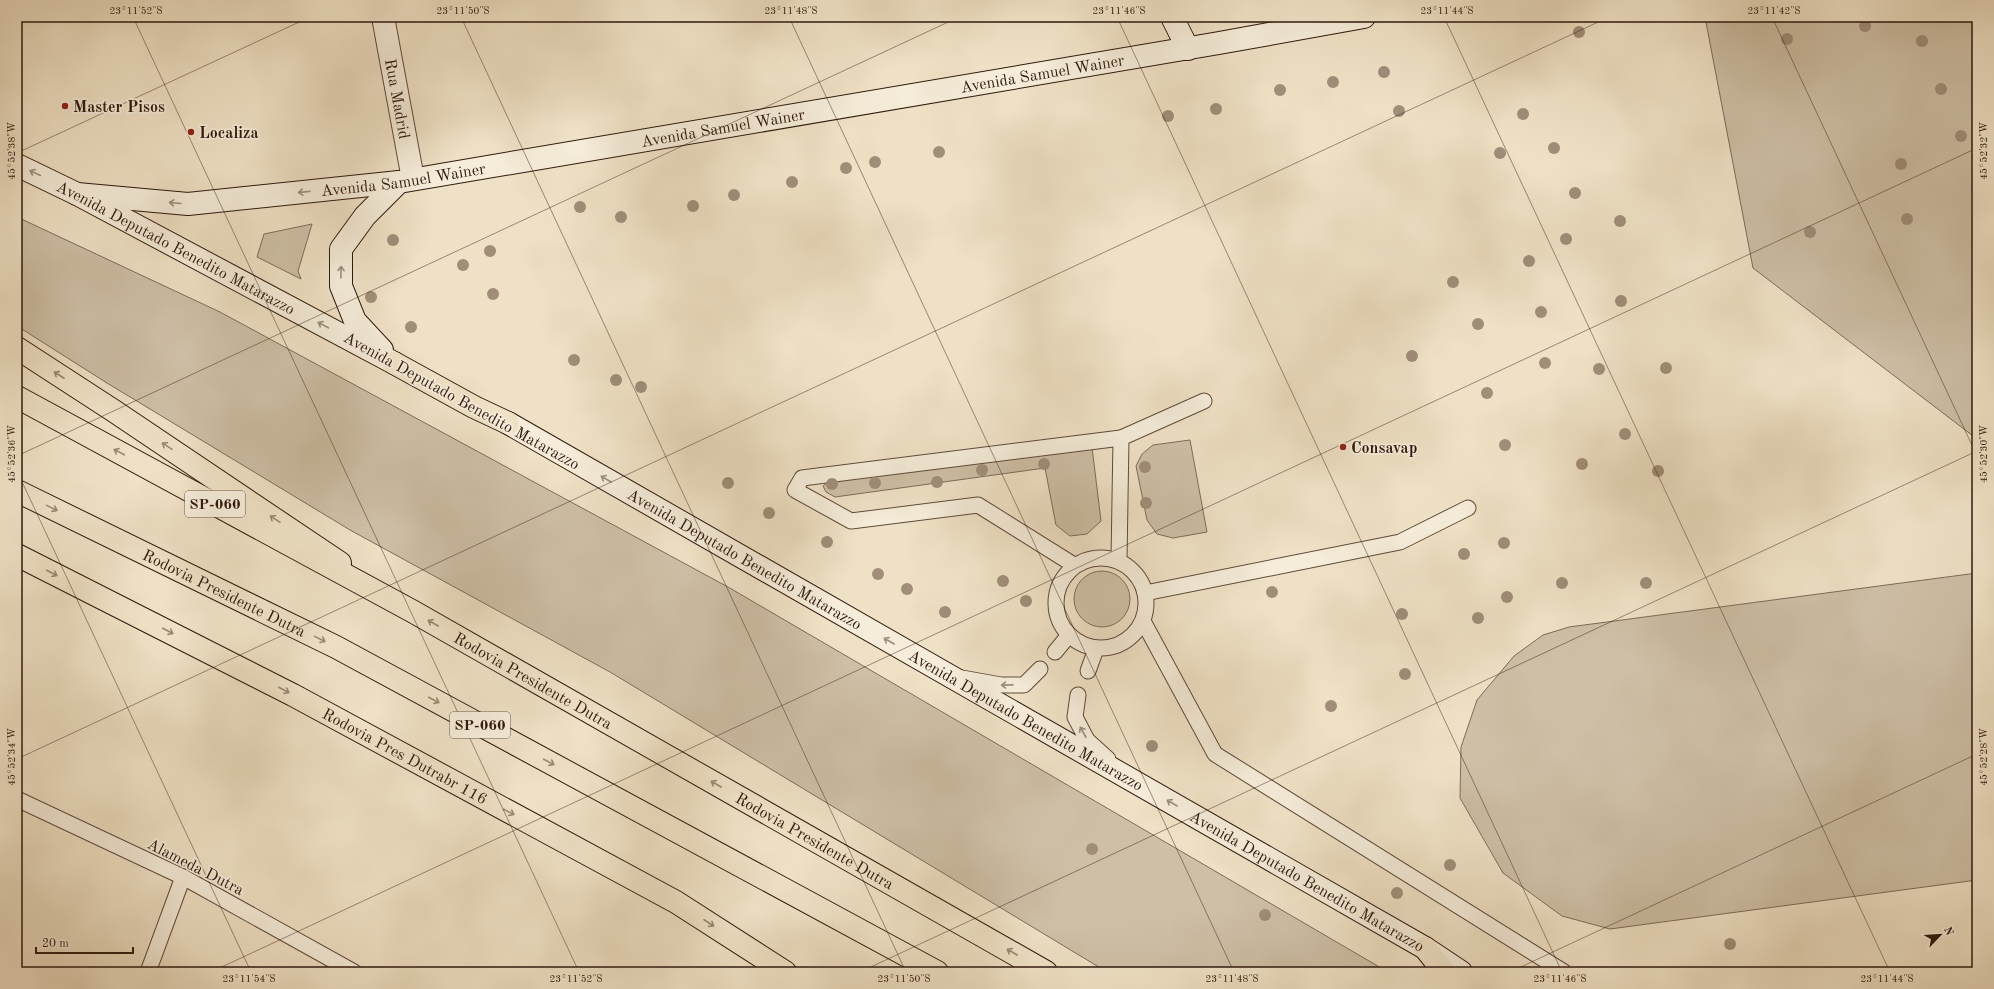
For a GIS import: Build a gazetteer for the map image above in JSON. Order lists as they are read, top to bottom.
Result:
{
  "streets": {
    "main road": [
      "Avenida Samuel Wainer",
      "Rua Madrid",
      "Avenida Deputado Benedito Matarazzo",
      "SP-060",
      "Rodovia Presidente Dutra",
      "Rodovia Pres Dutrabr 116"
    ],
    "lane": ["Alameda Dutra"]
  },
  "crossings": [
    ["Avenida Samuel Wainer", "Rua Madrid"],
    ["Avenida Samuel Wainer", "Avenida Deputado Benedito Matarazzo"]
  ],
  "one_way": ["Avenida Deputado Benedito Matarazzo"],
  "places": ["Master Pisos", "Localiza", "Consavap"],
  "scale_bar": "20 m",
  "north": "top right",
  "coordinates": [
    "23°11'52\"S",
    "23°11'50\"S",
    "23°11'48\"S",
    "23°11'46\"S",
    "23°11'44\"S",
    "23°11'42\"S",
    "45°52'32\"W",
    "45°52'38\"W",
    "45°52'30\"W",
    "45°52'36\"W",
    "45°52'28\"W",
    "45°52'34\"W",
    "23°11'54\"S"
  ]
}
